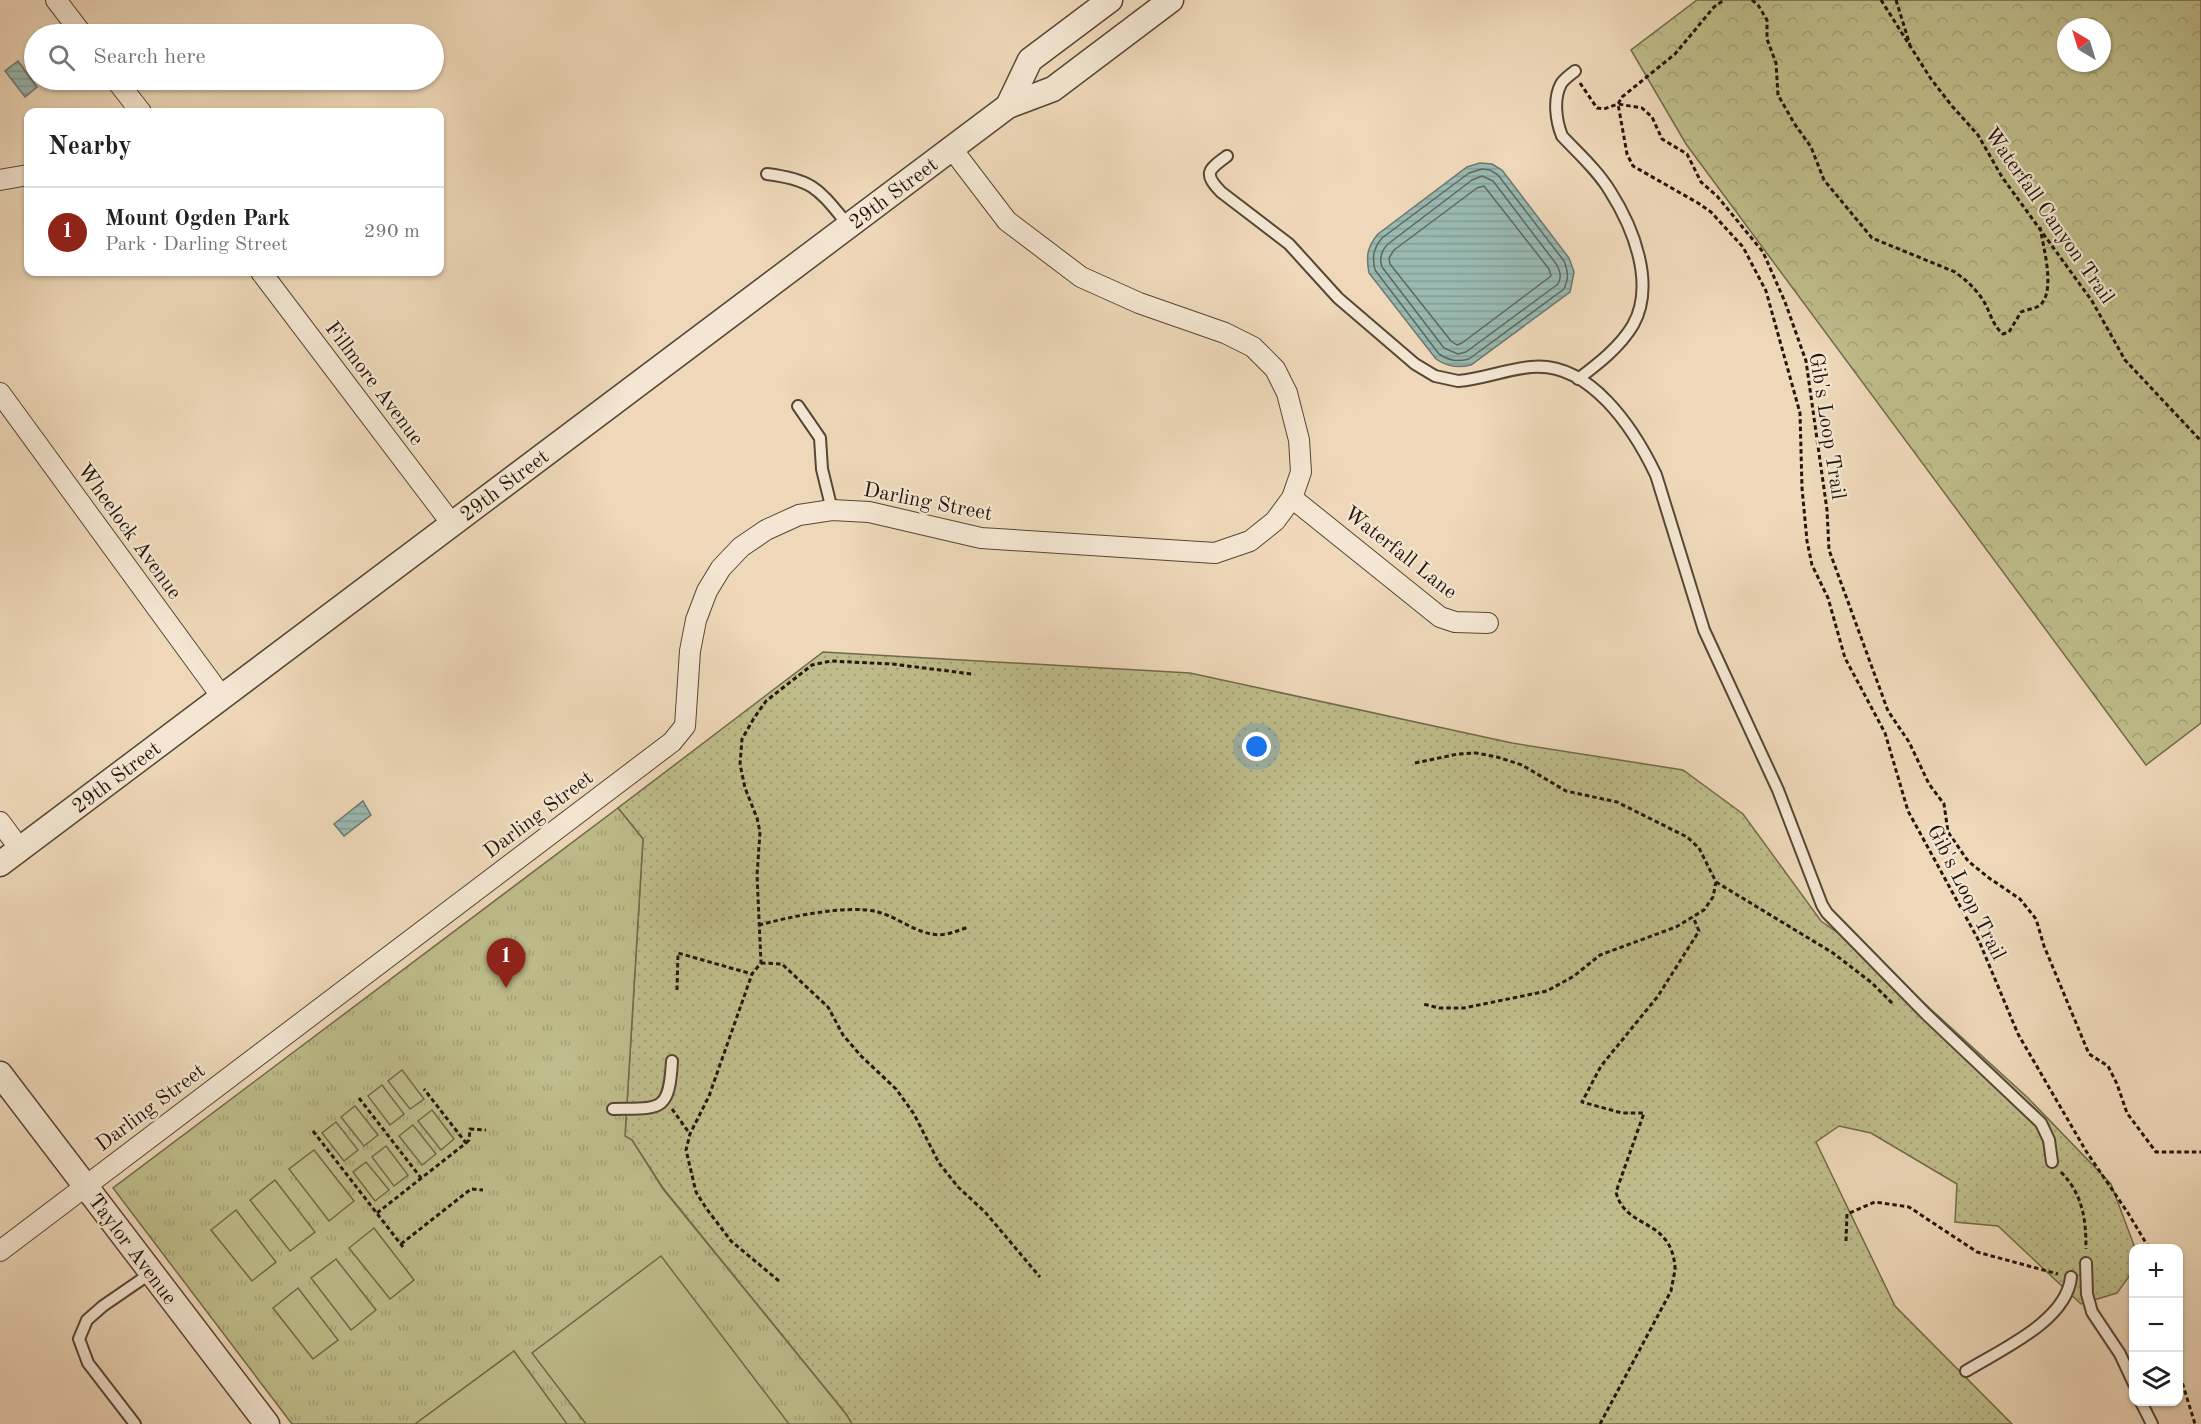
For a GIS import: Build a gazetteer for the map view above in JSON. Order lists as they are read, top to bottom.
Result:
{
  "streets": {
    "street": [
      "29th Street",
      "Fillmore Avenue",
      "Darling Street",
      "Wheelock Avenue",
      "Waterfall Lane",
      "Taylor Avenue"
    ],
    "path": ["Waterfall Canyon Trail", "Gib's Loop Trail"]
  },
  "crossings": [
    ["29th Street", "Fillmore Avenue"],
    ["29th Street", "Darling Street"],
    ["29th Street", "Wheelock Avenue"],
    ["Darling Street", "Waterfall Lane"],
    ["Darling Street", "Taylor Avenue"]
  ],
  "north": "top left",
  "page": {
    "search": "Search here",
    "heading": "Nearby",
    "list": [
      {
        "mark": "1",
        "name": "Mount Ogden Park",
        "note": "Park · Darling Street",
        "value": "290 m"
      }
    ],
    "pins": "1",
    "map_buttons": ["+", "−"]
  }
}
